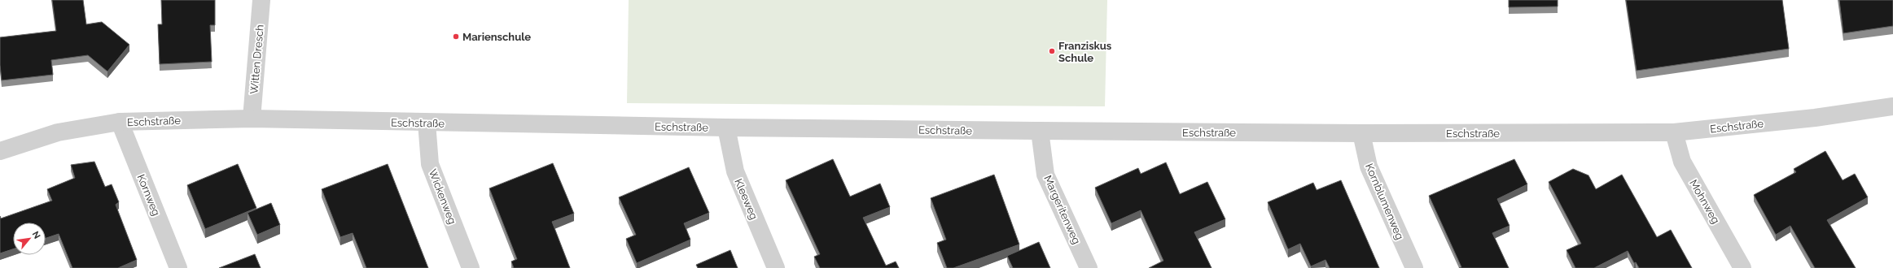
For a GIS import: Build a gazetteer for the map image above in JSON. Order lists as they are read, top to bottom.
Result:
{
  "streets": {
    "street": [
      "Witten Dresch",
      "Eschstraße",
      "Kornweg",
      "Wickenweg",
      "Kleeweg",
      "Kornblumenweg",
      "Mohnweg",
      "Margeritenweg"
    ]
  },
  "crossings": [
    ["Witten Dresch", "Eschstraße"],
    ["Eschstraße", "Kornweg"],
    ["Eschstraße", "Wickenweg"],
    ["Eschstraße", "Kleeweg"],
    ["Eschstraße", "Kornblumenweg"],
    ["Eschstraße", "Mohnweg"],
    ["Eschstraße", "Margeritenweg"]
  ],
  "places": ["Marienschule", "Franziskus Schule"],
  "north": "top right"
}
